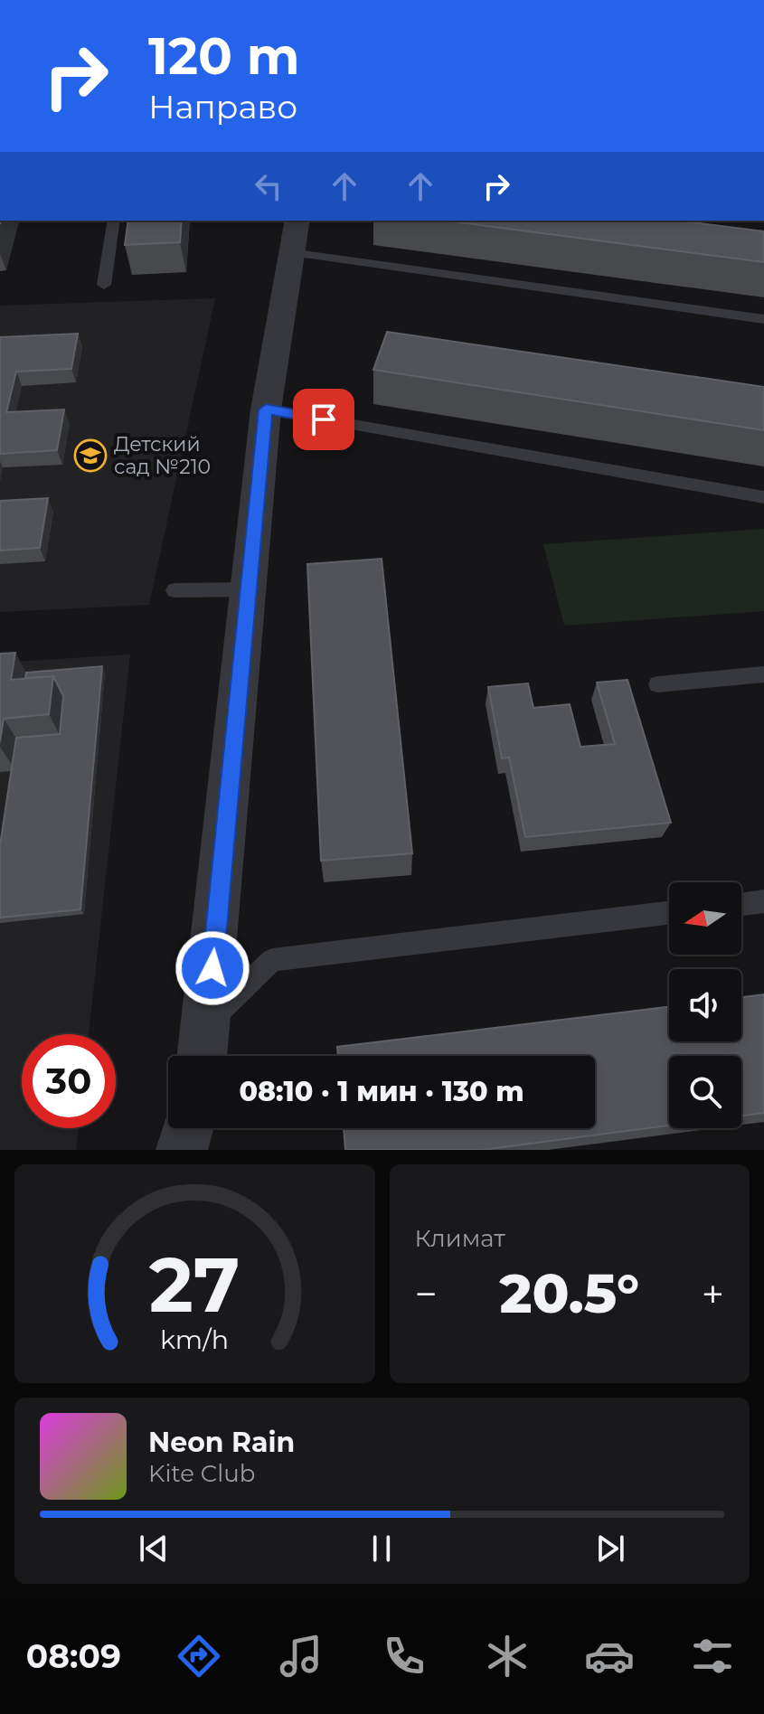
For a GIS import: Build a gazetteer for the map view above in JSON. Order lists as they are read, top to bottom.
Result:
{
  "places": {
    "school or university": ["Детский сад №210"]
  },
  "north": "left",
  "page": {
    "turn": ["120 m", "Направо"],
    "limit": "30",
    "trip": "08:10 · 1 мин · 130 m",
    "tile": "Климат",
    "heat": ["−", "20.5°", "+"],
    "song": ["Neon Rain", "Kite Club"],
    "tabs": "08:09",
    "gauge": ["27", "km/h"]
  }
}
